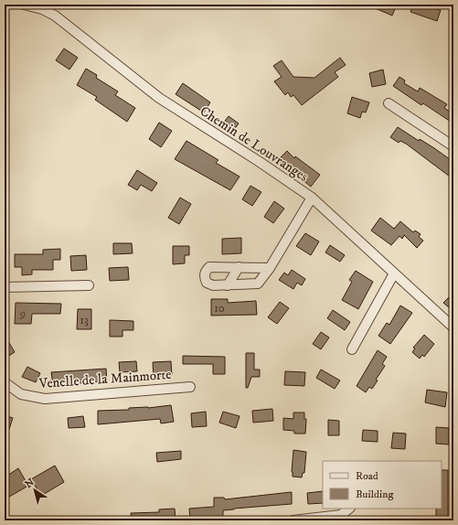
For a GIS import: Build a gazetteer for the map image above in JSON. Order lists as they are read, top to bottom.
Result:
{
  "streets": {
    "street": ["Chemin de Louvranges", "Venelle de la Mainmorte"]
  },
  "house_numbers": ["10", "9", "13"],
  "legend": ["Road", "Building"],
  "north": "top left"
}
